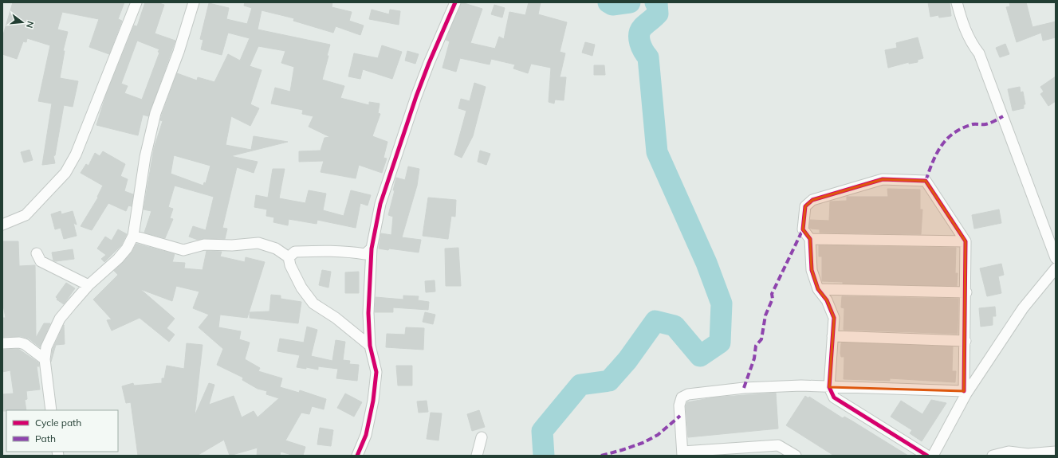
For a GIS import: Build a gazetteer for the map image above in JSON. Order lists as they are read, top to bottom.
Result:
{
  "legend": ["Cycle path", "Path"],
  "north": "right"
}
